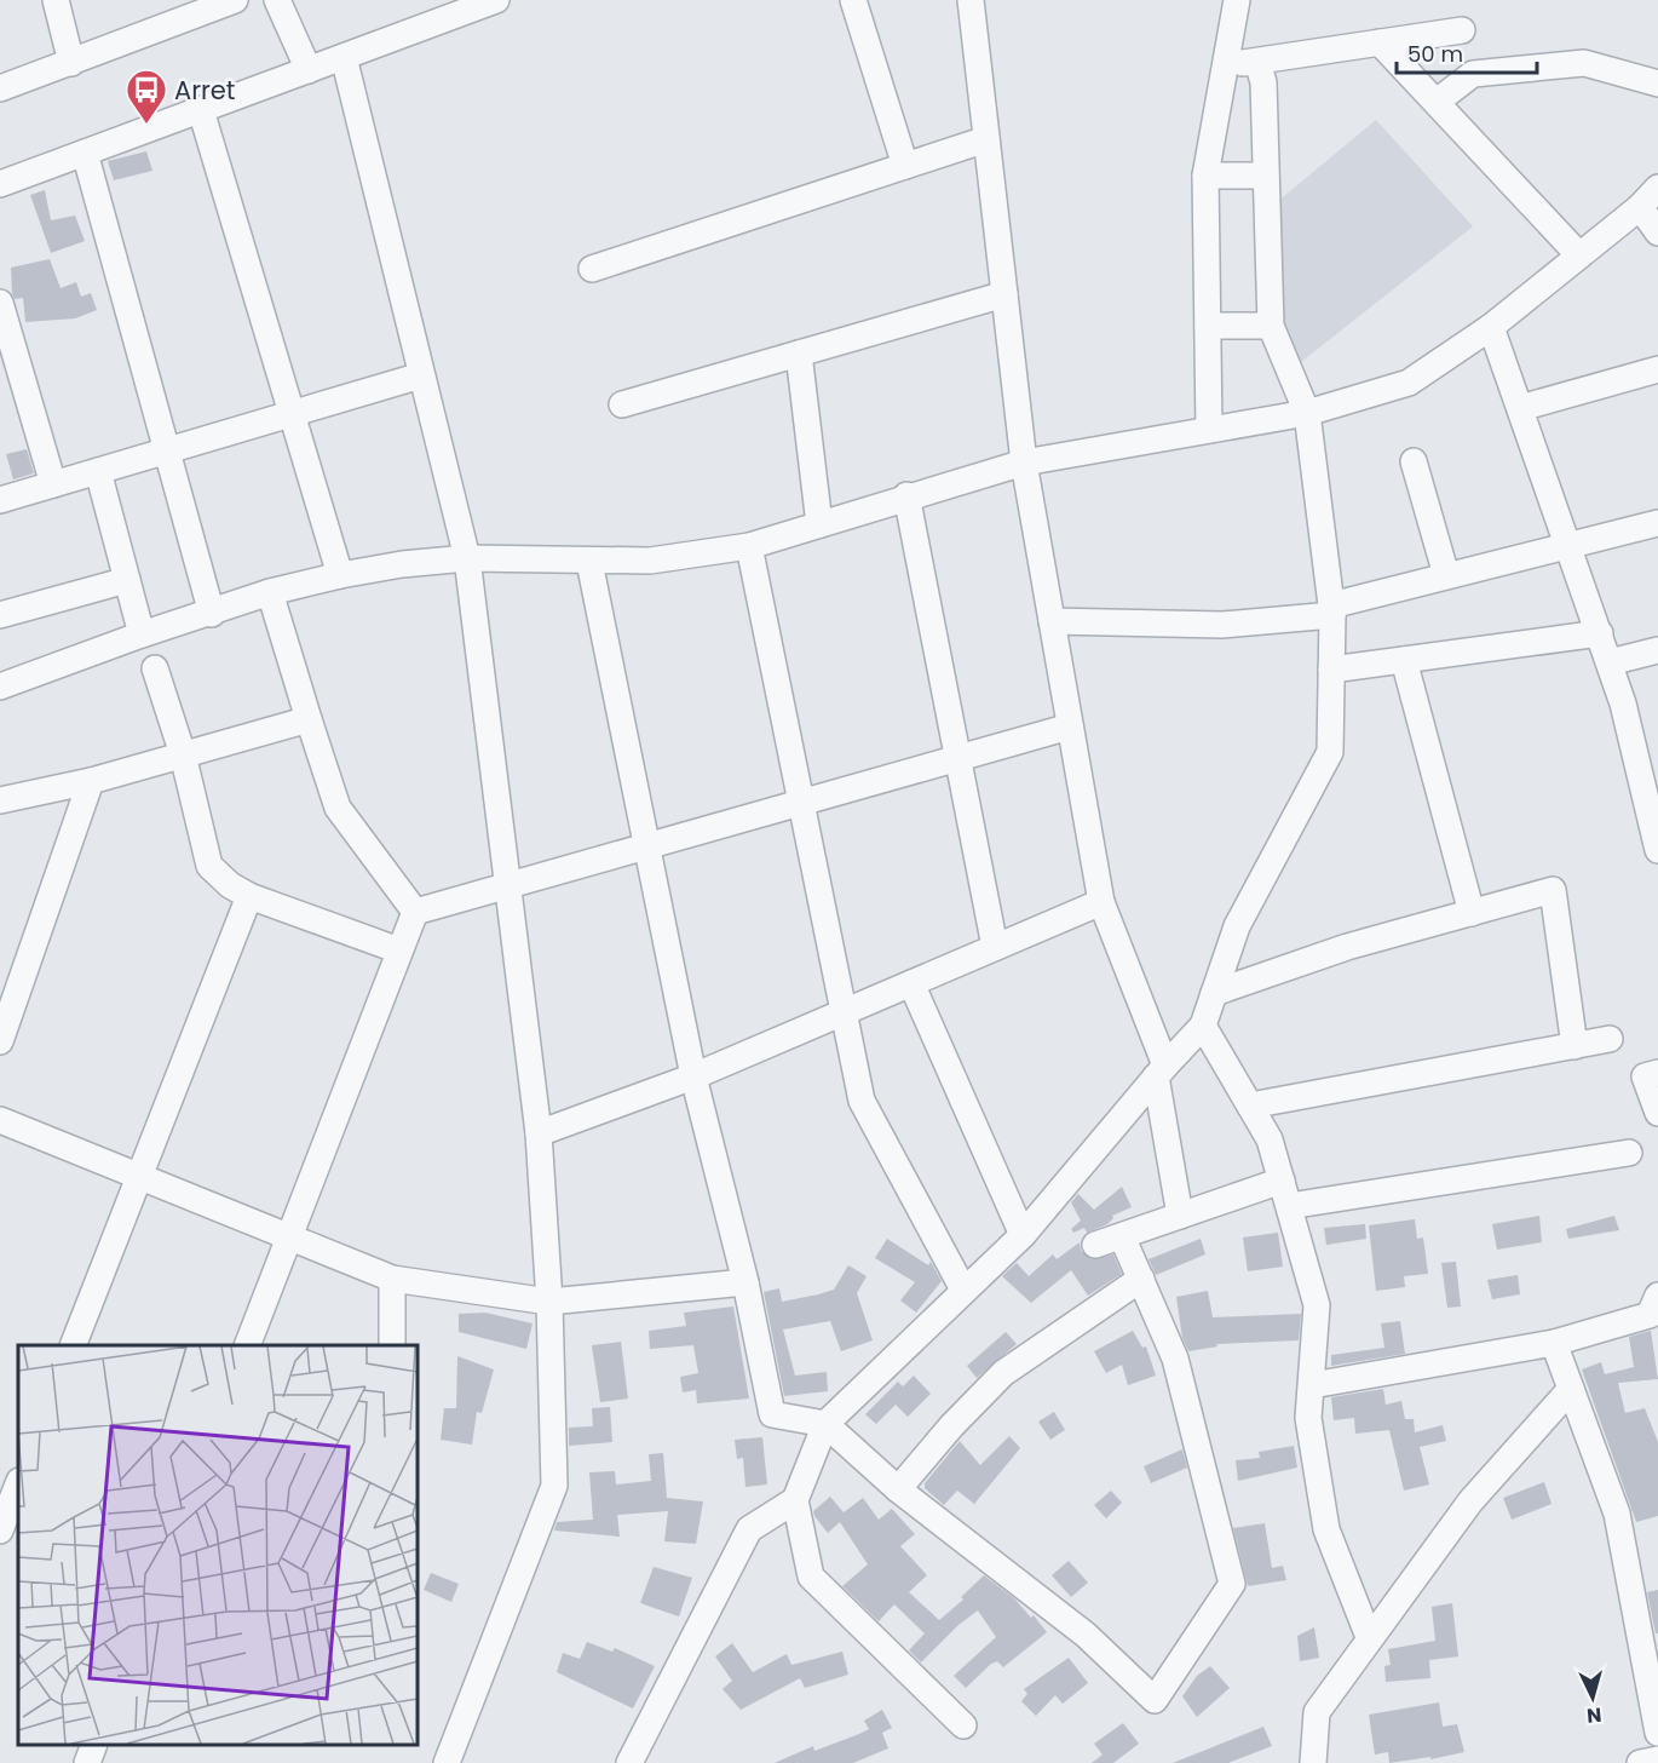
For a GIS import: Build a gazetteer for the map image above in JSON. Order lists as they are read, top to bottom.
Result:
{
  "places": {
    "bus stop": ["Arret"]
  },
  "scale_bar": "50 m",
  "north": "bottom"
}
